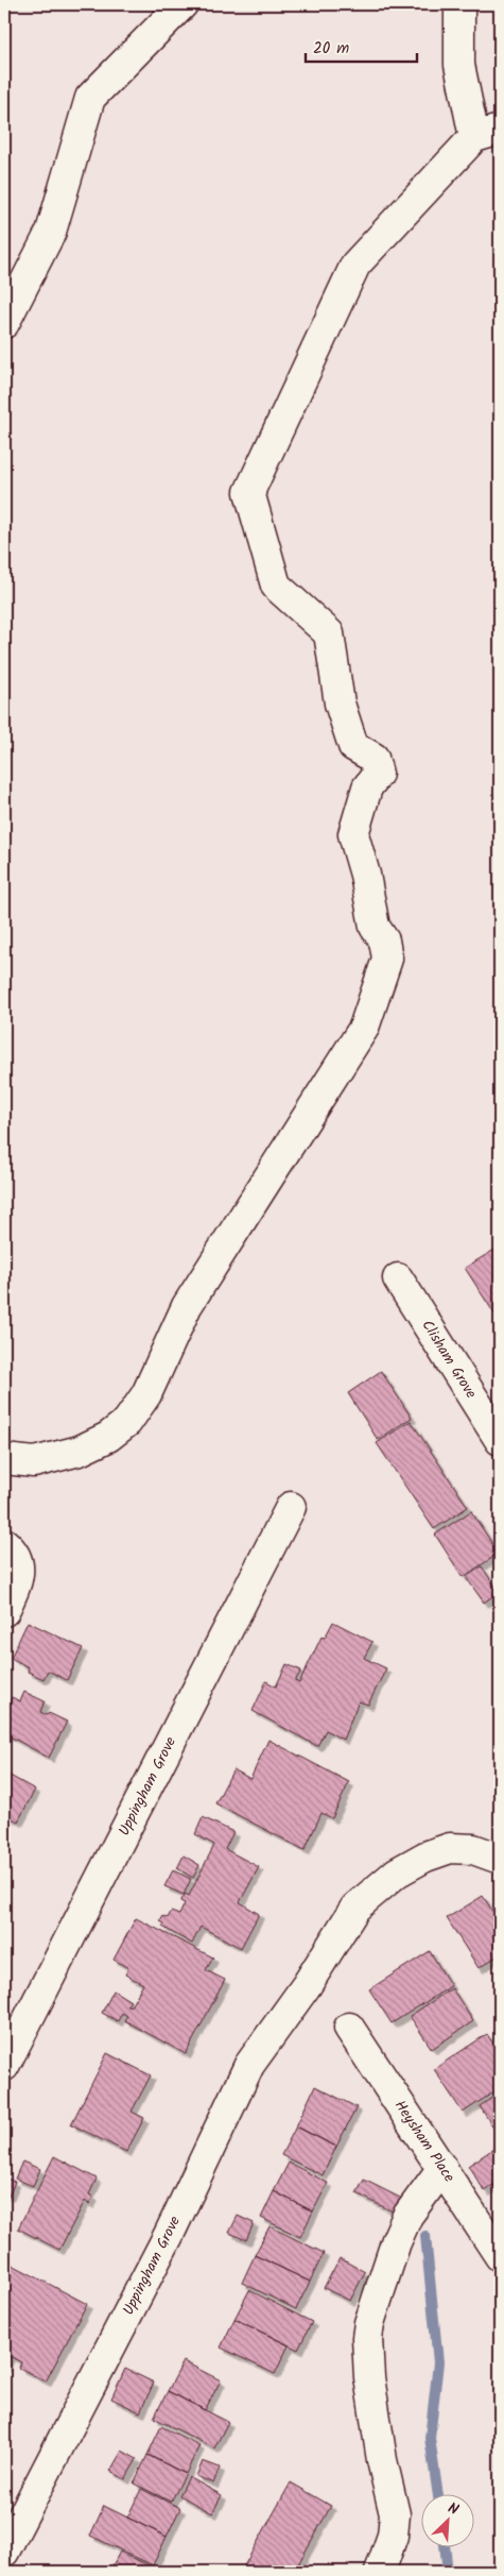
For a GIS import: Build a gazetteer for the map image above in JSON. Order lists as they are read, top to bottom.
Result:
{
  "streets": {
    "street": ["Clisham Grove", "Uppingham Grove", "Heysham Place"]
  },
  "scale_bar": "20 m",
  "north": "top right"
}
